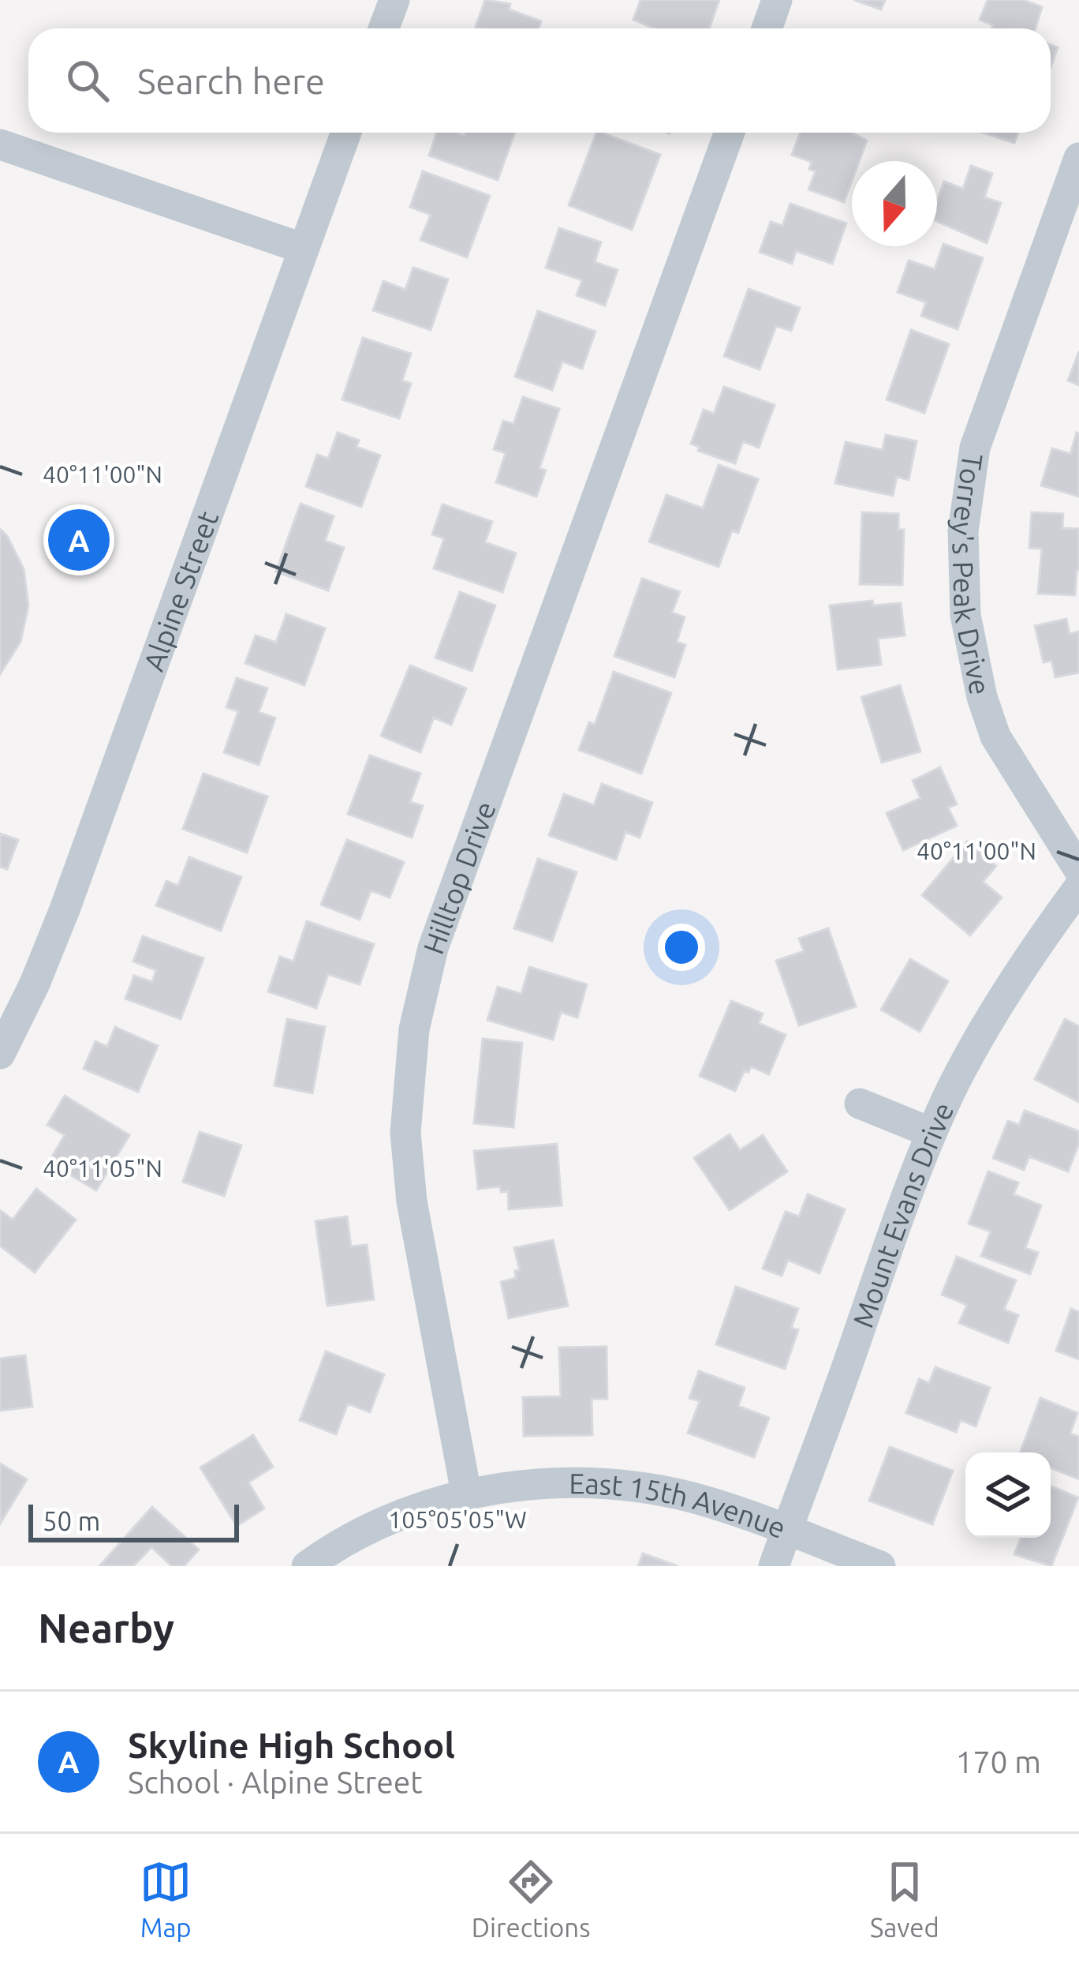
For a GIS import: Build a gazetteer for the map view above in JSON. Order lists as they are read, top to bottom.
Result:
{
  "streets": {
    "street": [
      "Torrey's Peak Drive",
      "Alpine Street",
      "Hilltop Drive",
      "Mount Evans Drive",
      "East 15th Avenue"
    ]
  },
  "crossings": [
    ["Hilltop Drive", "East 15th Avenue"],
    ["Mount Evans Drive", "East 15th Avenue"]
  ],
  "scale_bar": "50 m",
  "north": "bottom",
  "page": {
    "search": "Search here",
    "pins": "A",
    "scale": "50 m",
    "heading": "Nearby",
    "list": [
      {
        "mark": "A",
        "name": "Skyline High School",
        "note": "School · Alpine Street",
        "value": "170 m"
      }
    ],
    "nav": ["Map", "Directions", "Saved"]
  },
  "coordinates": ["40°11'00\"N", "40°11'05\"N", "105°05'05\"W"]
}
